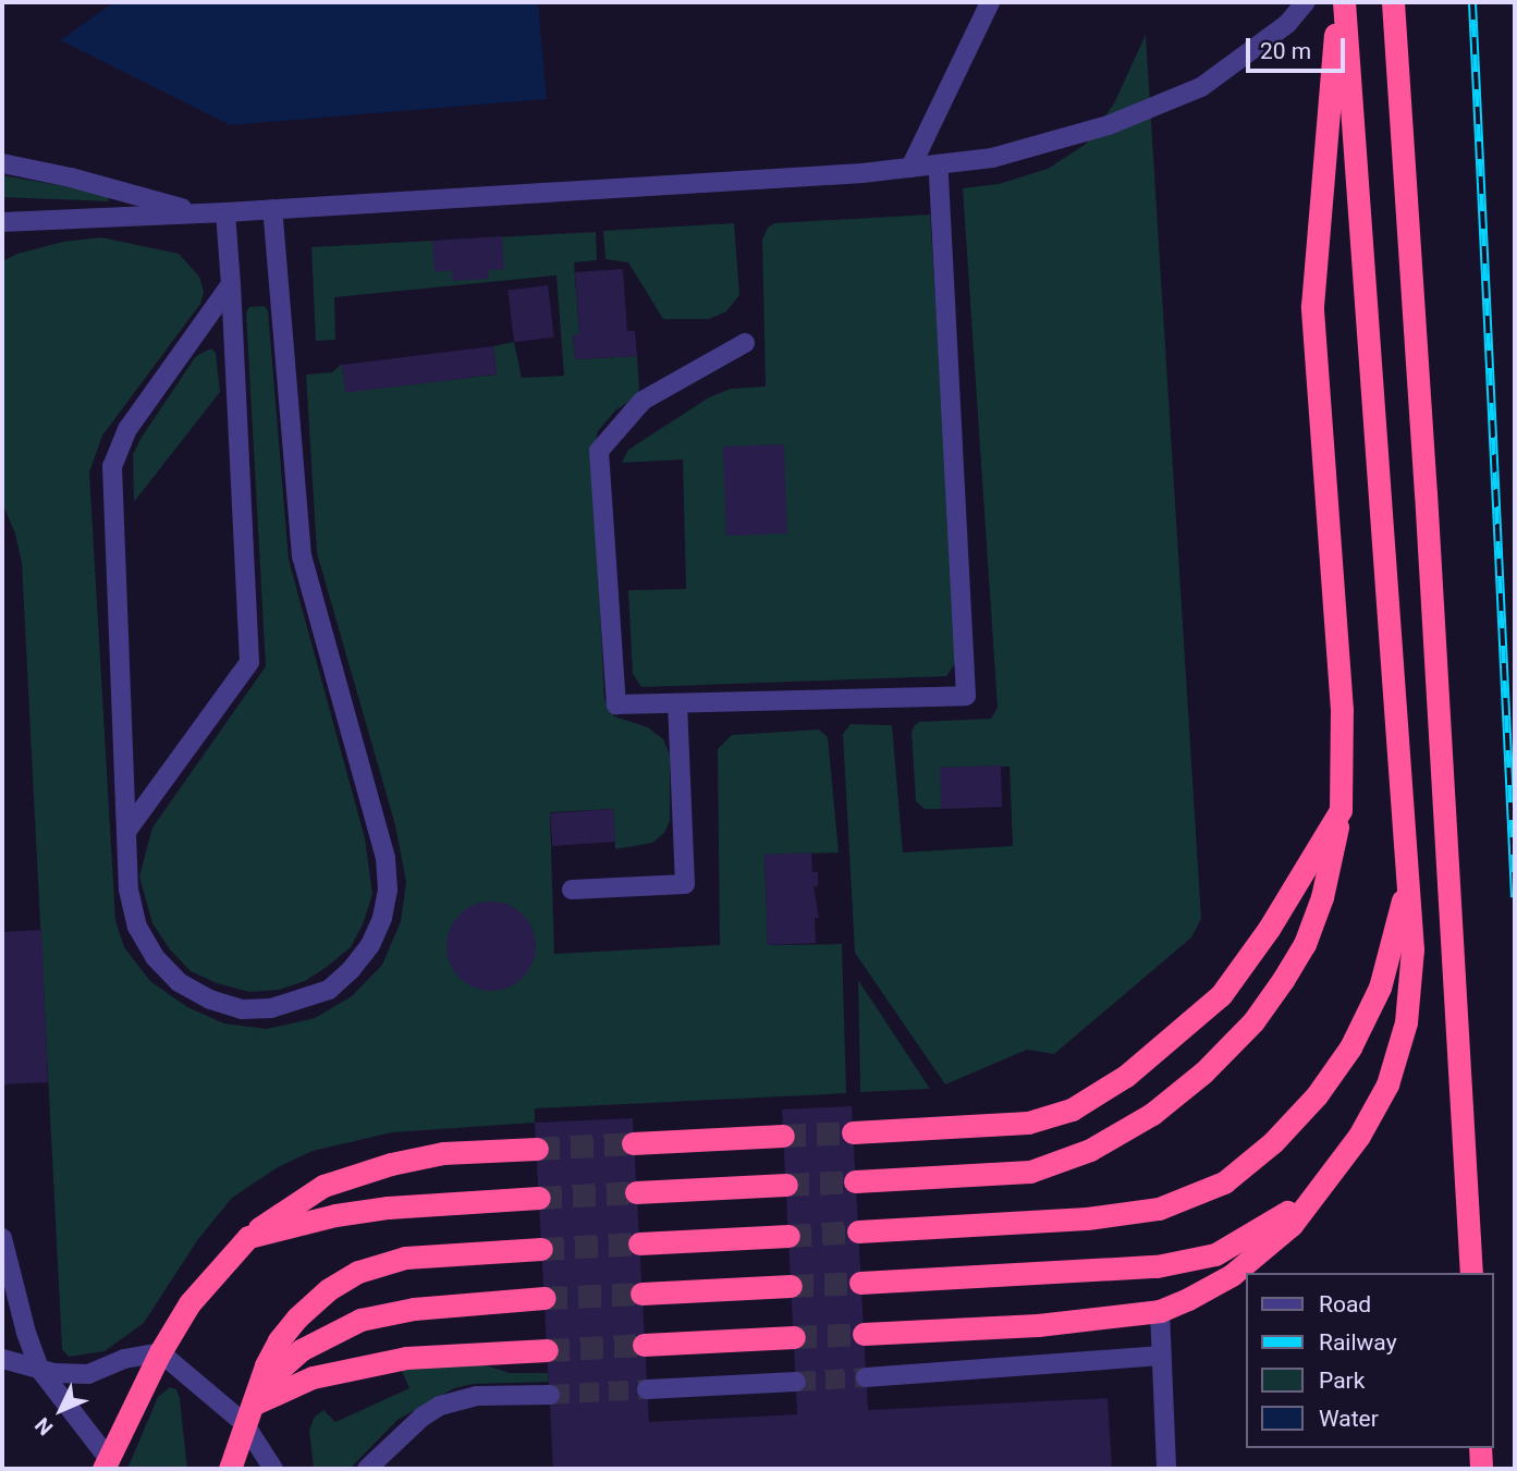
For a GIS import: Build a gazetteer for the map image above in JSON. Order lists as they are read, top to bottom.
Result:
{
  "legend": [
    "Road",
    "Railway",
    "Park",
    "Water"
  ],
  "scale_bar": "20 m",
  "north": "bottom left"
}
